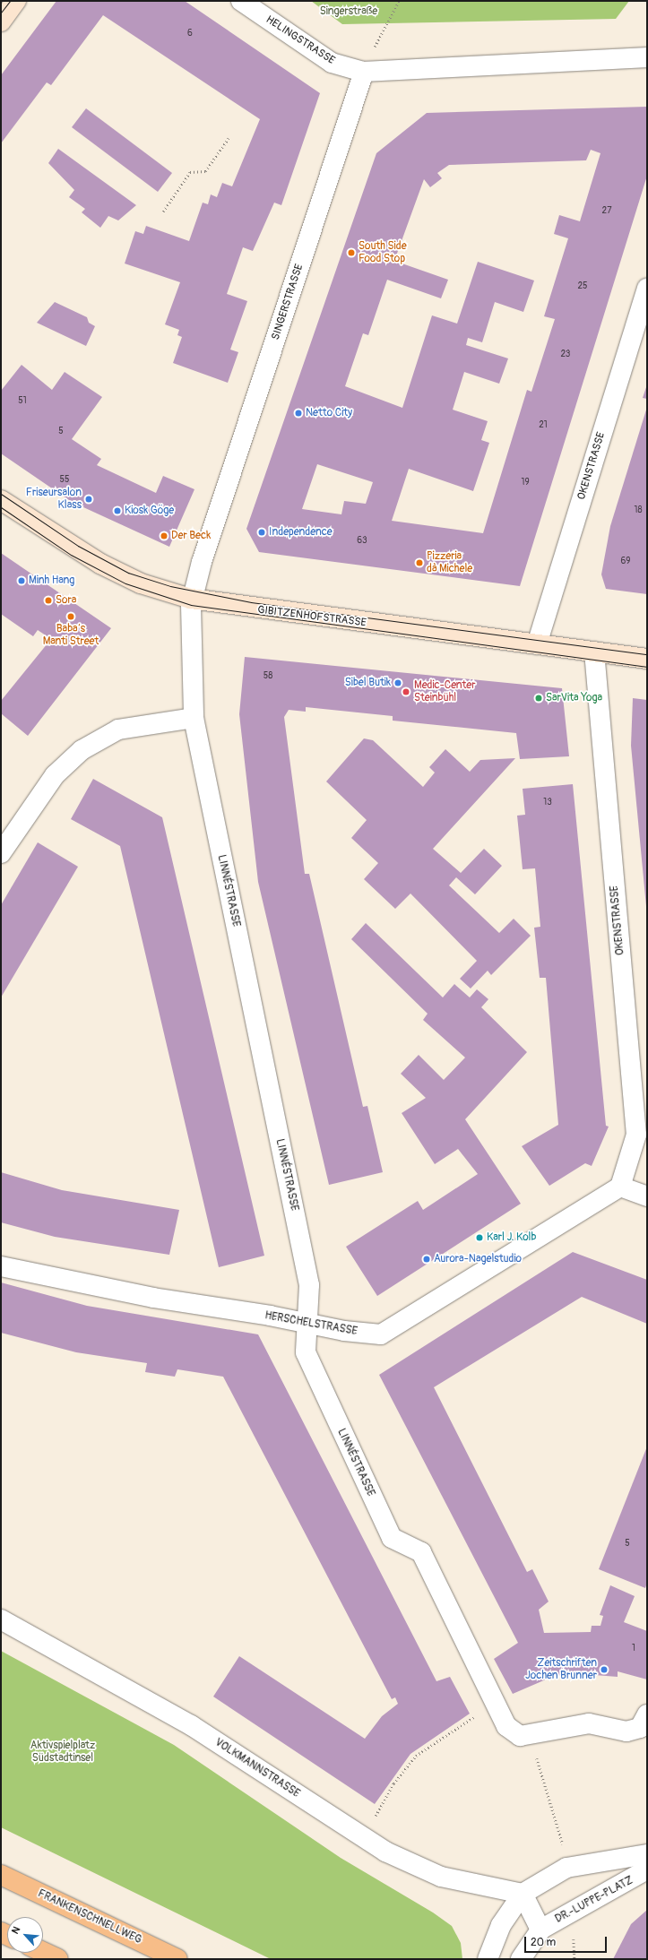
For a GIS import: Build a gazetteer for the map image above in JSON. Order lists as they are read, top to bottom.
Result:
{
  "streets": {
    "highway": ["FRANKENSCHNELLWEG"],
    "main road": ["GIBITZENHOFSTRASSE"],
    "street": [
      "HELINGSTRASSE",
      "SINGERSTRASSE",
      "OKENSTRASSE",
      "LINNÉSTRASSE",
      "HERSCHELSTRASSE",
      "VOLKMANNSTRASSE",
      "DR.-LUPPE-PLATZ"
    ]
  },
  "crossings": [
    ["HELINGSTRASSE", "SINGERSTRASSE"],
    ["SINGERSTRASSE", "GIBITZENHOFSTRASSE"],
    ["SINGERSTRASSE", "LINNÉSTRASSE"],
    ["OKENSTRASSE", "GIBITZENHOFSTRASSE"],
    ["OKENSTRASSE", "HERSCHELSTRASSE"],
    ["GIBITZENHOFSTRASSE", "LINNÉSTRASSE"],
    ["LINNÉSTRASSE", "HERSCHELSTRASSE"]
  ],
  "parks": ["Singerstraße", "Aktivspielplatz Südstadtinsel"],
  "places": [
    "South Side Food Stop",
    "Netto City",
    "Friseursalon Klass",
    "Kiosk Göge",
    "Independence",
    "Der Beck",
    "Pizzeria dà Michele",
    "Minh Hang",
    "Sora",
    "Baba‘s Manti Street",
    "Sibel Butik",
    "Medic-Center Steinbühl",
    "SarVita Yoga",
    "Karl J. Kolb",
    "Aurora-Nagelstudio",
    "Zeitschriften Jochen Brunner"
  ],
  "house_numbers": [
    "6",
    "27",
    "25",
    "23",
    "51",
    "21",
    "5",
    "55",
    "19",
    "18",
    "63",
    "69",
    "58",
    "13",
    "5",
    "1"
  ],
  "scale_bar": "20 m",
  "north": "top left"
}
